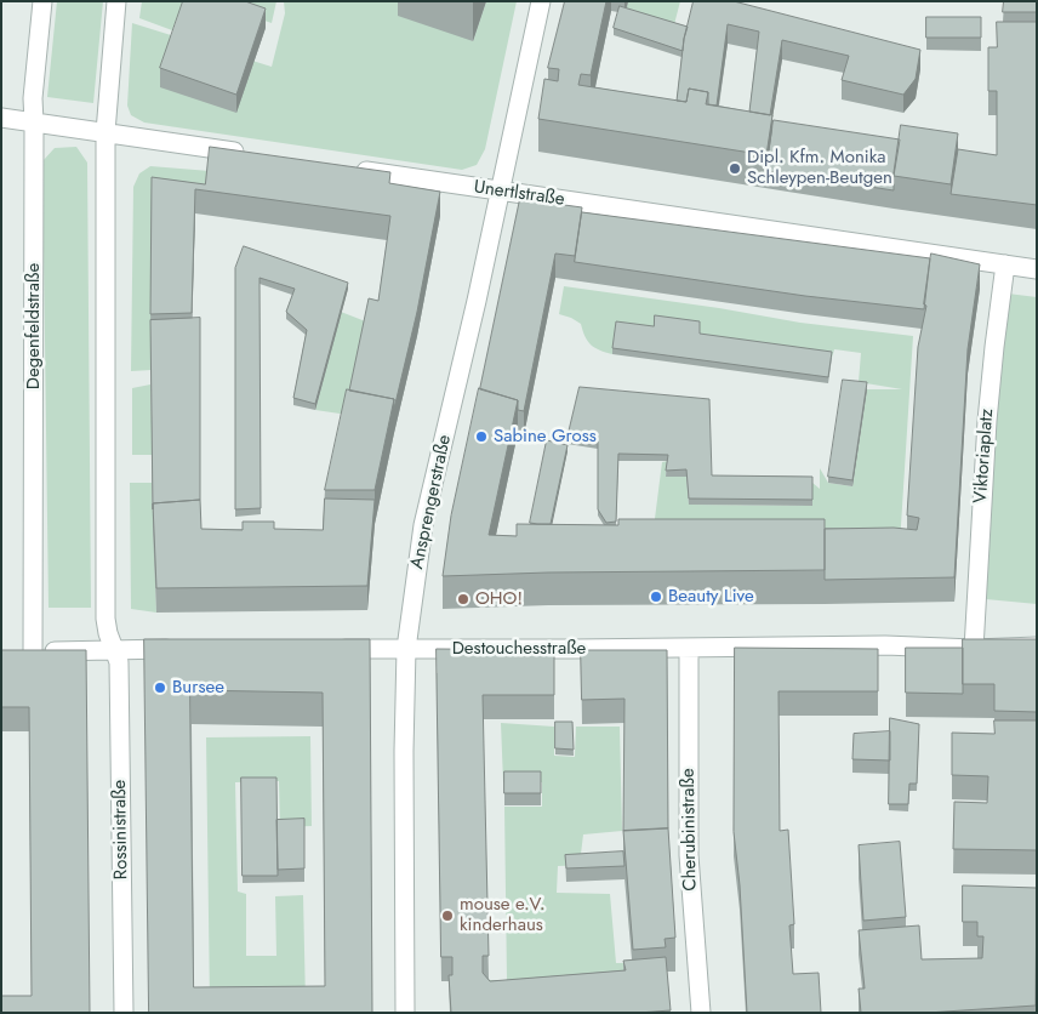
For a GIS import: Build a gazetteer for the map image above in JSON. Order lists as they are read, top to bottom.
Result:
{
  "streets": {
    "street": [
      "Unertlstraße",
      "Degenfeldstraße",
      "Viktoriaplatz",
      "Ansprengerstraße",
      "Destouchesstraße",
      "Rossinistraße",
      "Cherubinistraße"
    ]
  },
  "crossings": [
    ["Unertlstraße", "Viktoriaplatz"],
    ["Unertlstraße", "Ansprengerstraße"],
    ["Viktoriaplatz", "Destouchesstraße"],
    ["Ansprengerstraße", "Destouchesstraße"],
    ["Destouchesstraße", "Cherubinistraße"]
  ],
  "places": [
    "Dipl. Kfm. Monika Schleypen-Beutgen",
    "Sabine Gross",
    "Beauty Live",
    "OHO!",
    "Bursee",
    "mouse e.V. kinderhaus"
  ]
}
